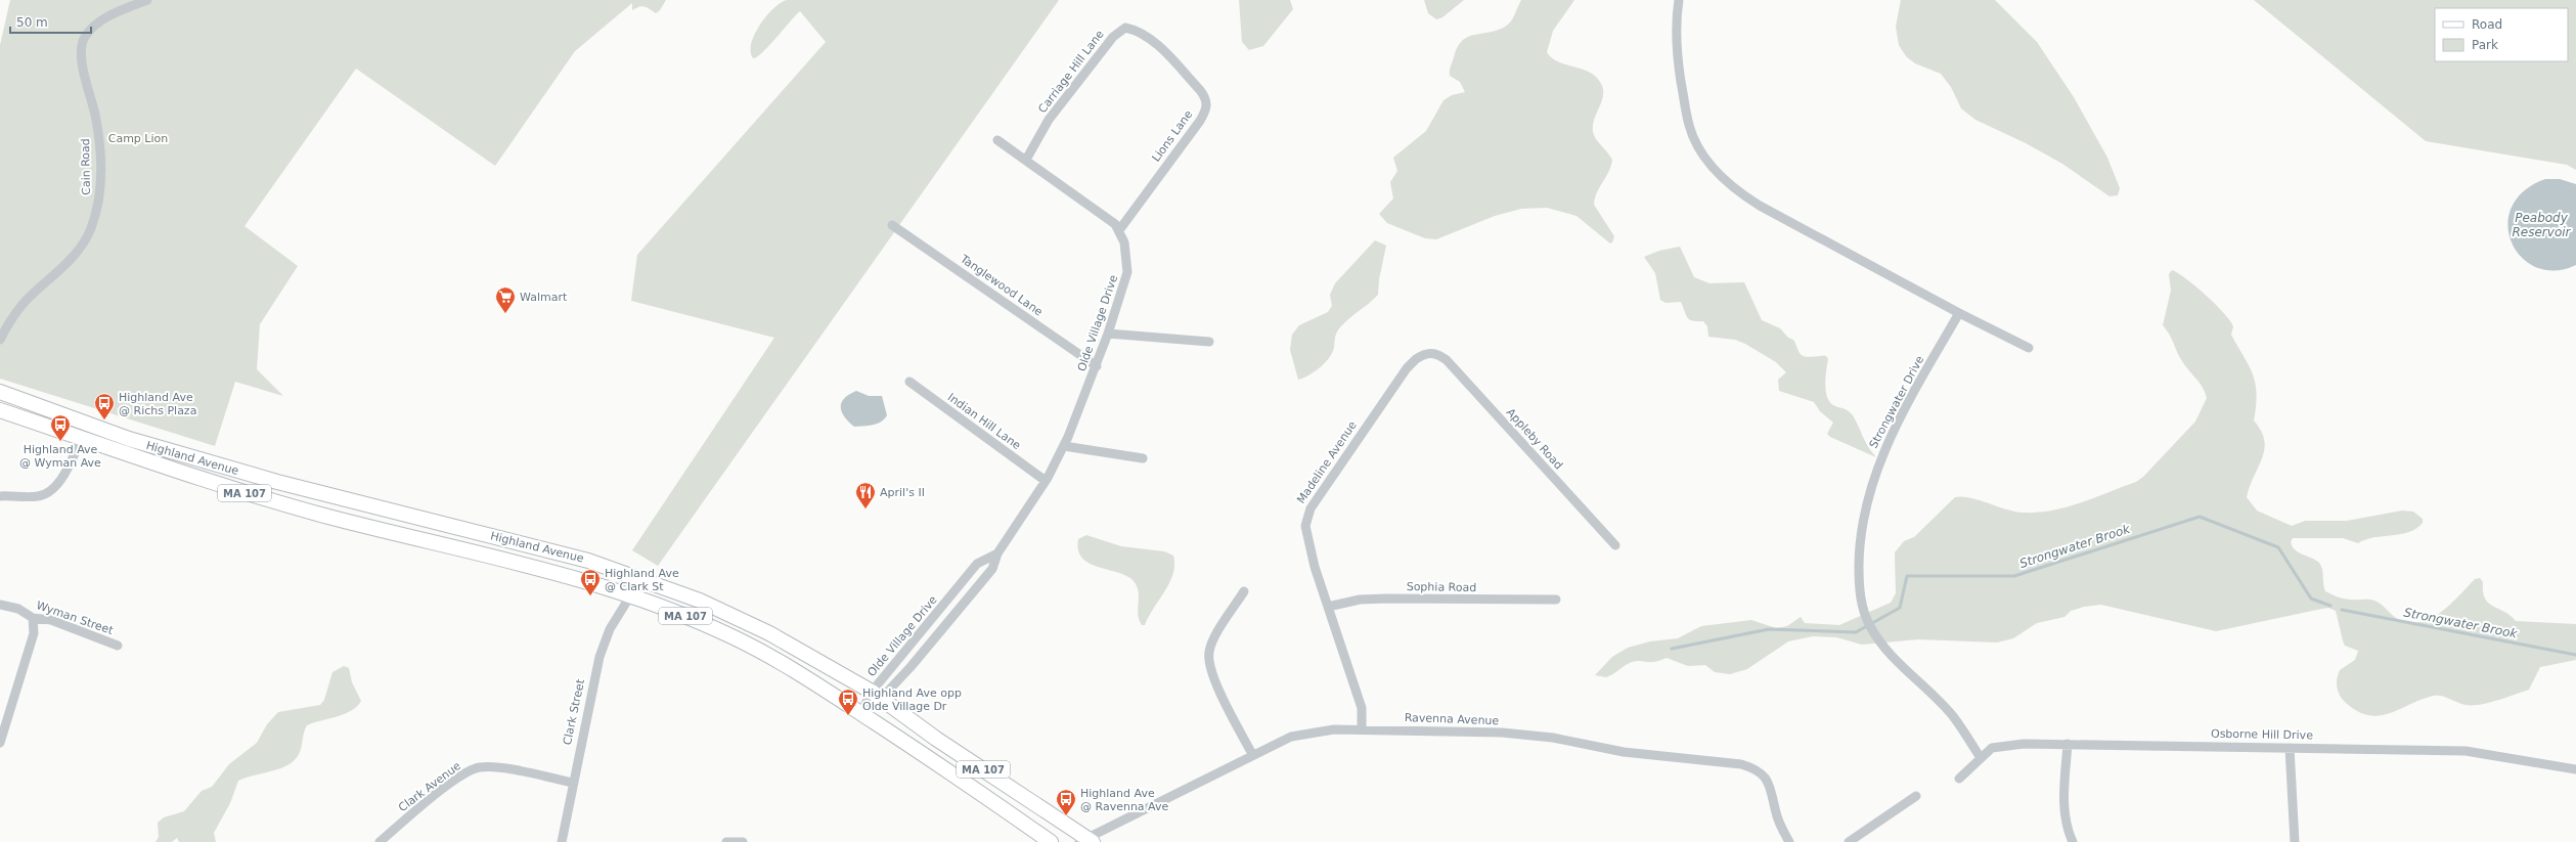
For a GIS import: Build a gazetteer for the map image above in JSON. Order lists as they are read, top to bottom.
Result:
{
  "streets": {
    "main road": ["Highland Avenue", "MA 107"],
    "street": [
      "Carriage Hill Lane",
      "Lions Lane",
      "Cain Road",
      "Tanglewood Lane",
      "Olde Village Drive",
      "Strongwater Drive",
      "Indian Hill Lane",
      "Appleby Road",
      "Madeline Avenue",
      "Sophia Road",
      "Wyman Street",
      "Clark Street",
      "Ravenna Avenue",
      "Osborne Hill Drive",
      "Clark Avenue"
    ]
  },
  "crossings": [
    ["Carriage Hill Lane", "Lions Lane"],
    ["Carriage Hill Lane", "Olde Village Drive"],
    ["Lions Lane", "Olde Village Drive"],
    ["Tanglewood Lane", "Olde Village Drive"],
    ["Olde Village Drive", "Indian Hill Lane"],
    ["Olde Village Drive", "Highland Avenue"],
    ["Strongwater Drive", "Osborne Hill Drive"],
    ["Appleby Road", "Madeline Avenue"],
    ["Highland Avenue", "Clark Street"],
    ["Highland Avenue", "Ravenna Avenue"],
    ["Madeline Avenue", "Sophia Road"],
    ["Madeline Avenue", "Ravenna Avenue"],
    ["Clark Street", "Clark Avenue"]
  ],
  "water": ["Peabody Reservoir", "Strongwater Brook"],
  "parks": ["Camp Lion"],
  "places": {
    "supermarket": ["Walmart"],
    "bus stop": [
      "Highland Ave @ Richs Plaza",
      "Highland Ave @ Wyman Ave",
      "Highland Ave @ Clark St",
      "Highland Ave opp Olde Village Dr",
      "Highland Ave @ Ravenna Ave"
    ],
    "restaurant": ["April's II"]
  },
  "legend": ["Road", "Park"],
  "scale_bar": "50 m"
}
